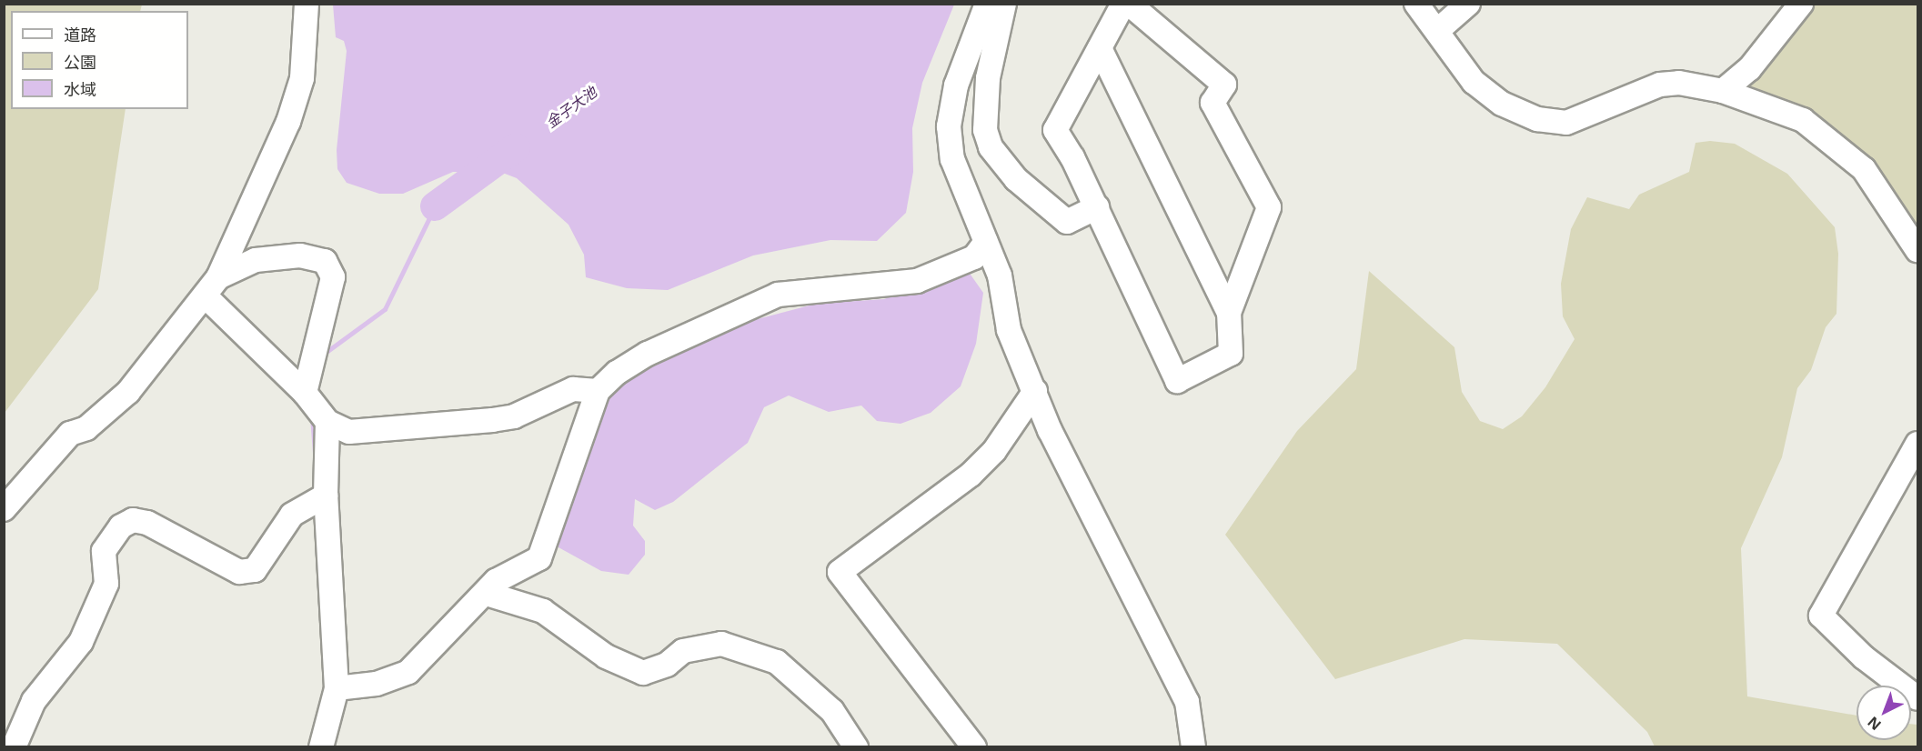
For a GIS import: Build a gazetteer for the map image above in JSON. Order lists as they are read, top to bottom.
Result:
{
  "water": ["金子大池"],
  "legend": ["道路", "公園", "水域"],
  "north": "bottom left"
}
